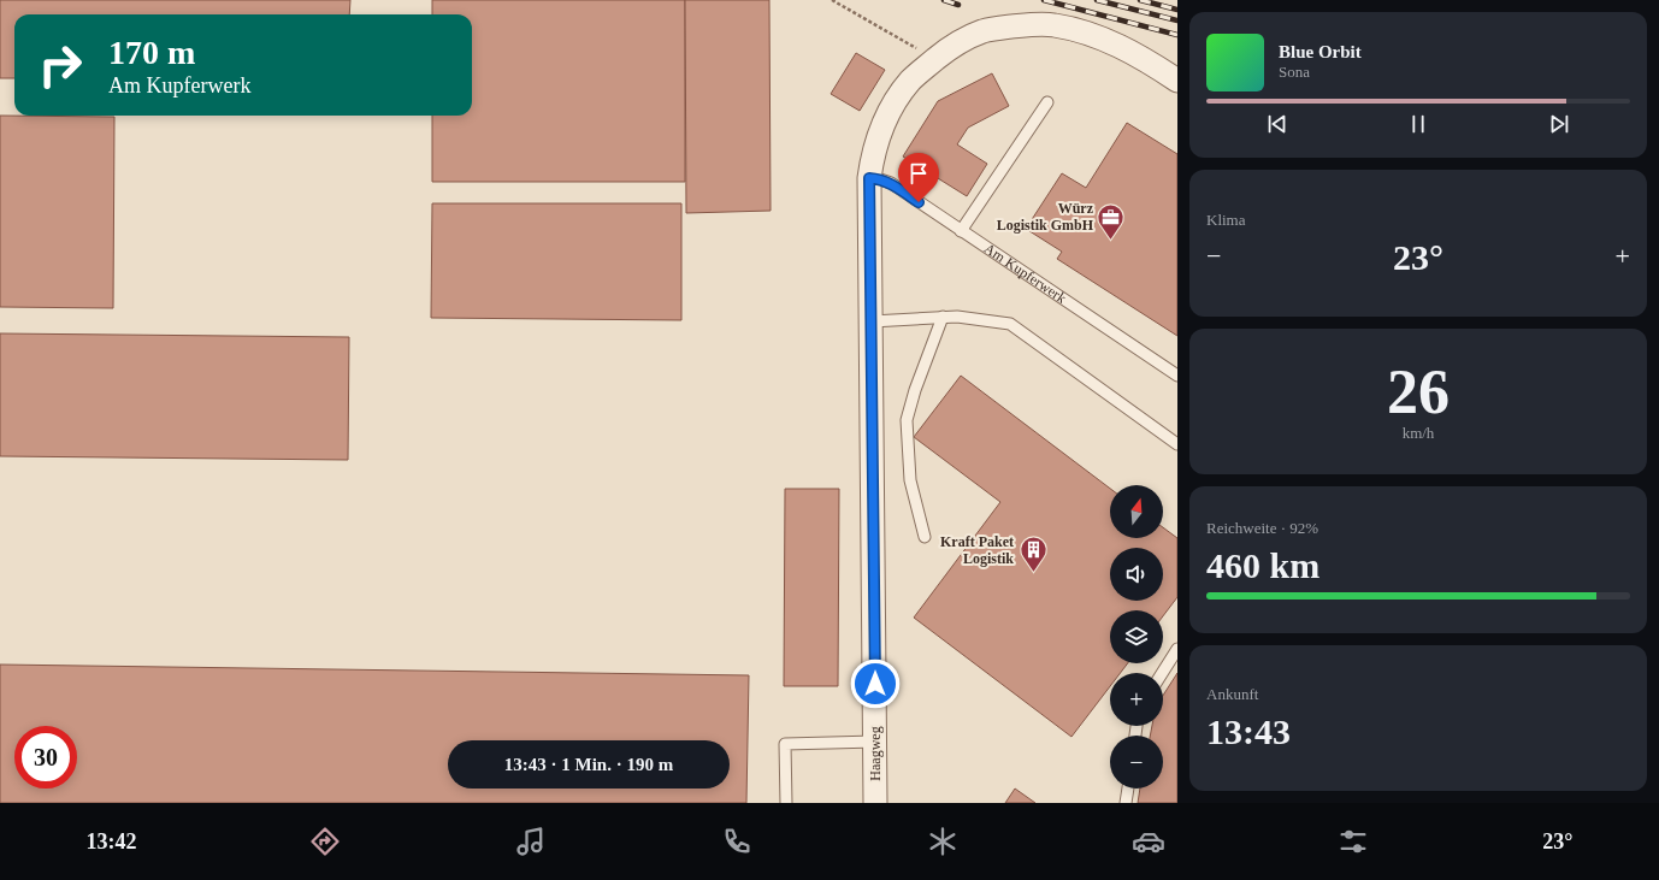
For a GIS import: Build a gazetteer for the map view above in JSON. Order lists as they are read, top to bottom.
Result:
{
  "streets": {
    "street": ["Haagweg"],
    "lane": ["Am Kupferwerk"]
  },
  "crossings": [
    ["Am Kupferwerk", "Haagweg"]
  ],
  "places": {
    "office": ["Würz Logistik GmbH"],
    "building": ["Kraft Paket Logistik"]
  },
  "north": "top",
  "page": {
    "turn": ["170 m", "Am Kupferwerk"],
    "song": ["Blue Orbit", "Sona"],
    "tile": [
      "Klima",
      ["26", "km/h"],
      ["Reichweite · 92%", "460 km"],
      ["Ankunft", "13:43"]
    ],
    "heat": ["−", "23°", "+"],
    "map_buttons": ["+", "−"],
    "limit": "30",
    "trip": "13:43 · 1 Min. · 190 m",
    "tabs": ["13:42", "23°"]
  }
}
